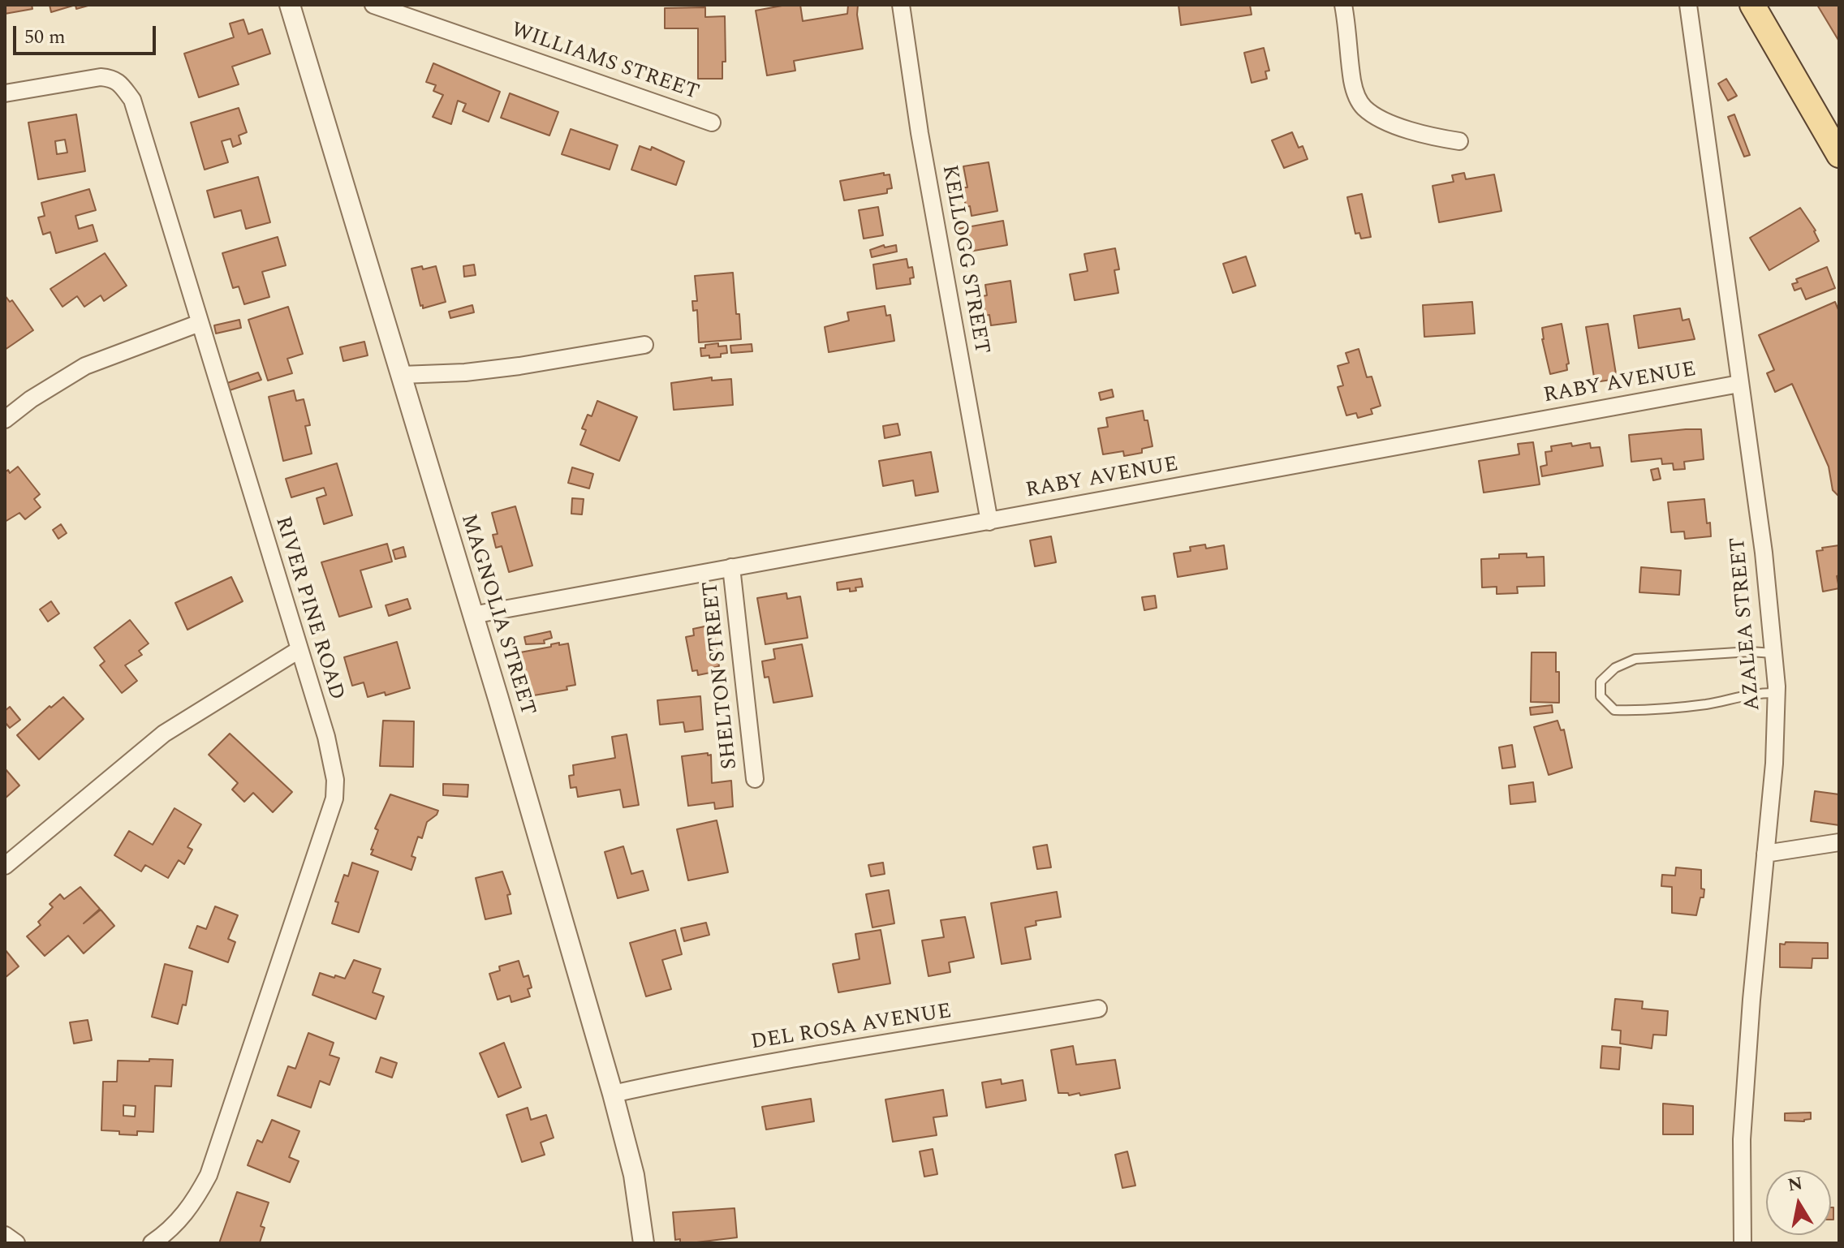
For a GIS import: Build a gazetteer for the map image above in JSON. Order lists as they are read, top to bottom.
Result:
{
  "streets": {
    "street": [
      "WILLIAMS STREET",
      "KELLOGG STREET",
      "RABY AVENUE",
      "RIVER PINE ROAD",
      "MAGNOLIA STREET",
      "AZALEA STREET",
      "SHELTON STREET",
      "DEL ROSA AVENUE"
    ]
  },
  "crossings": [
    ["KELLOGG STREET", "RABY AVENUE"],
    ["RABY AVENUE", "MAGNOLIA STREET"],
    ["RABY AVENUE", "AZALEA STREET"],
    ["RABY AVENUE", "SHELTON STREET"],
    ["MAGNOLIA STREET", "DEL ROSA AVENUE"]
  ],
  "scale_bar": "50 m",
  "north": "top"
}
